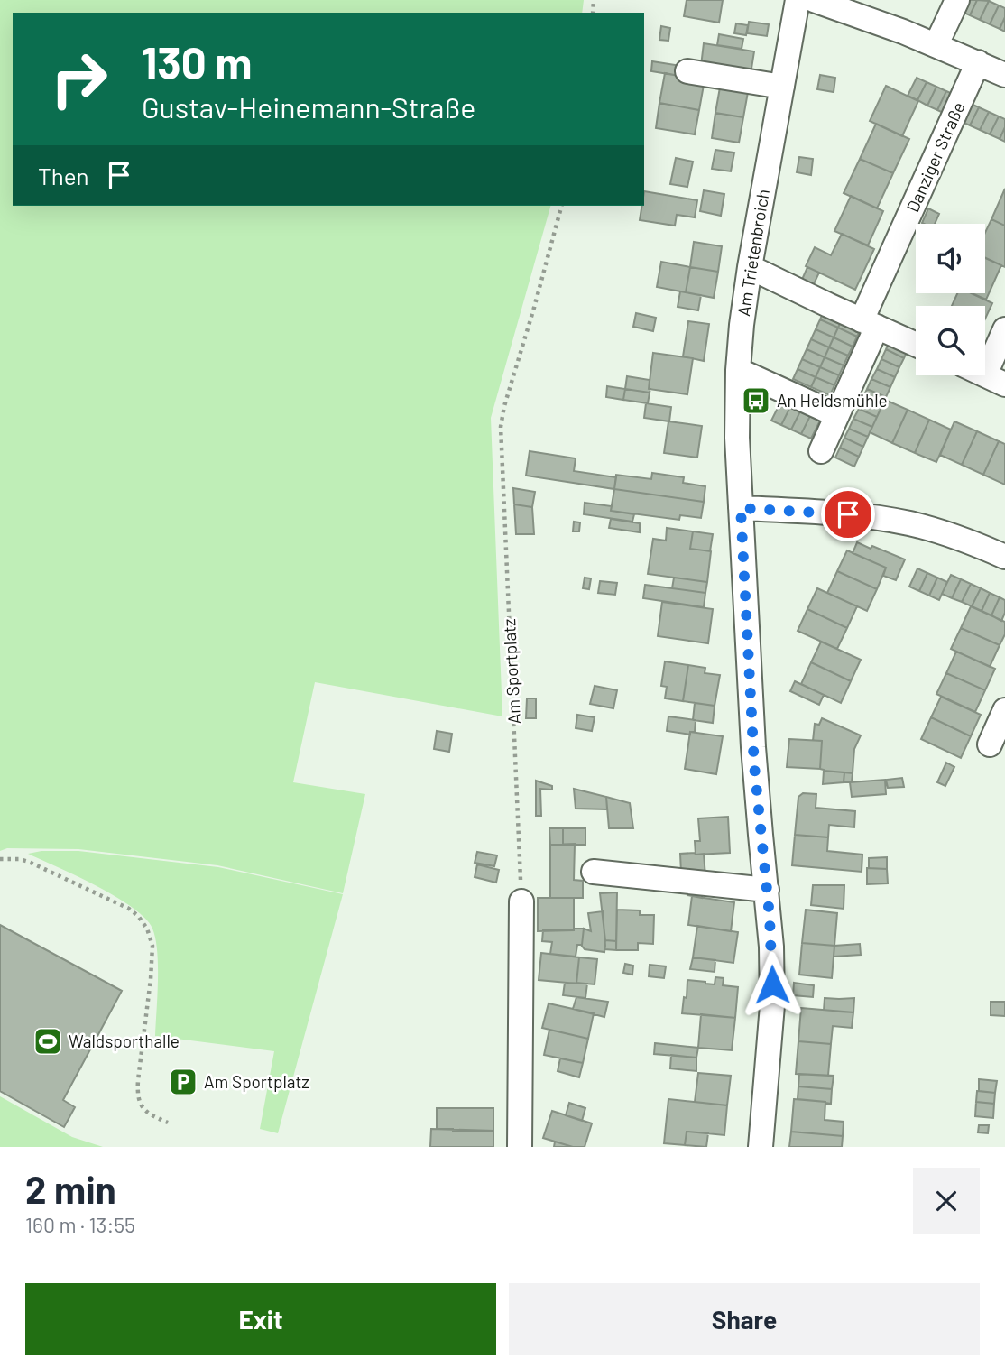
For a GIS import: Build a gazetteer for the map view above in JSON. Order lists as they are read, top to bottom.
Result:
{
  "streets": {
    "street": ["Danziger Straße", "Am Trietenbroich"],
    "path": ["Am Sportplatz"]
  },
  "places": {
    "bus stop": ["An Heldsmühle"],
    "sports": ["Waldsporthalle"],
    "parking": ["Am Sportplatz"]
  },
  "page": {
    "turn": ["130 m", "Gustav-Heinemann-Straße"],
    "then": "Then",
    "heading": ["2 min", "160 m · 13:55"],
    "buttons": ["Exit", "Share"]
  }
}
